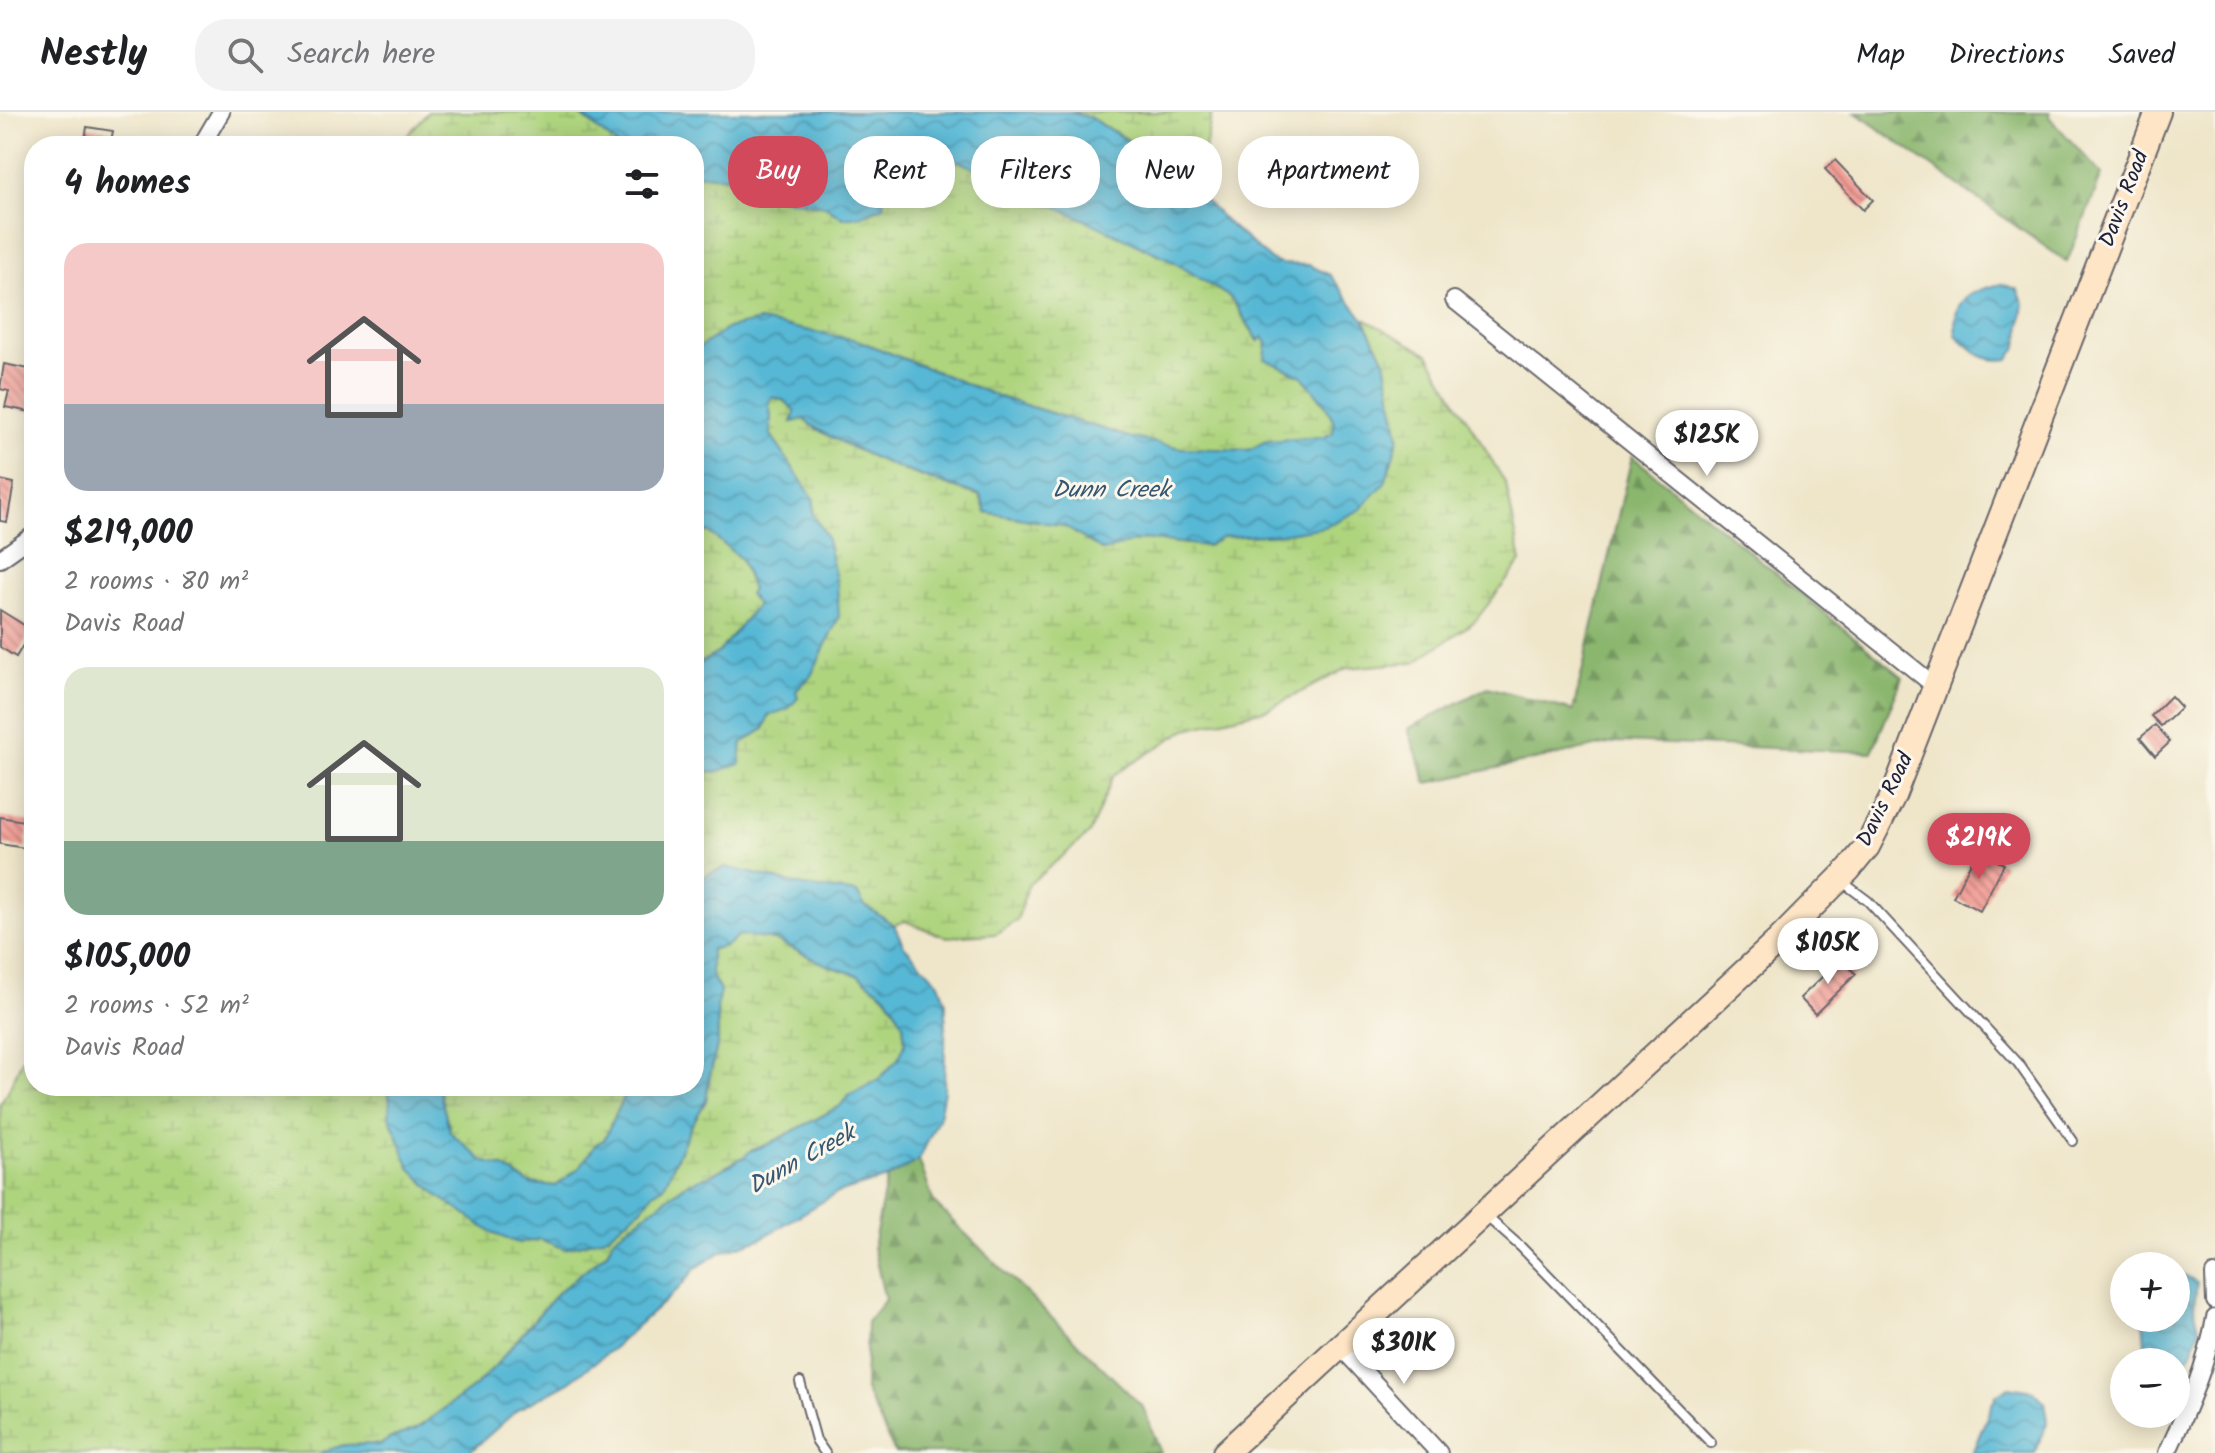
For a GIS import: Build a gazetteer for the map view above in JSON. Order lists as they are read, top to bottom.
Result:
{
  "streets": {
    "street": ["Davis Road"]
  },
  "water": ["Dunn Creek"],
  "page": {
    "header": "Nestly",
    "search": "Search here",
    "nav": ["Map", "Directions", "Saved"],
    "chip": [
      "Buy",
      "Rent",
      "Filters",
      "New",
      "Apartment"
    ],
    "heading": "4 homes",
    "list": [
      {
        "name": "$219,000",
        "note": "2 rooms · 80 m² · Davis Road"
      },
      {
        "name": "$105,000",
        "note": "2 rooms · 52 m² · Davis Road"
      }
    ],
    "price": [
      "$125K",
      "$219K",
      "$105K",
      "$301K"
    ],
    "map_buttons": ["+", "−"]
  }
}
